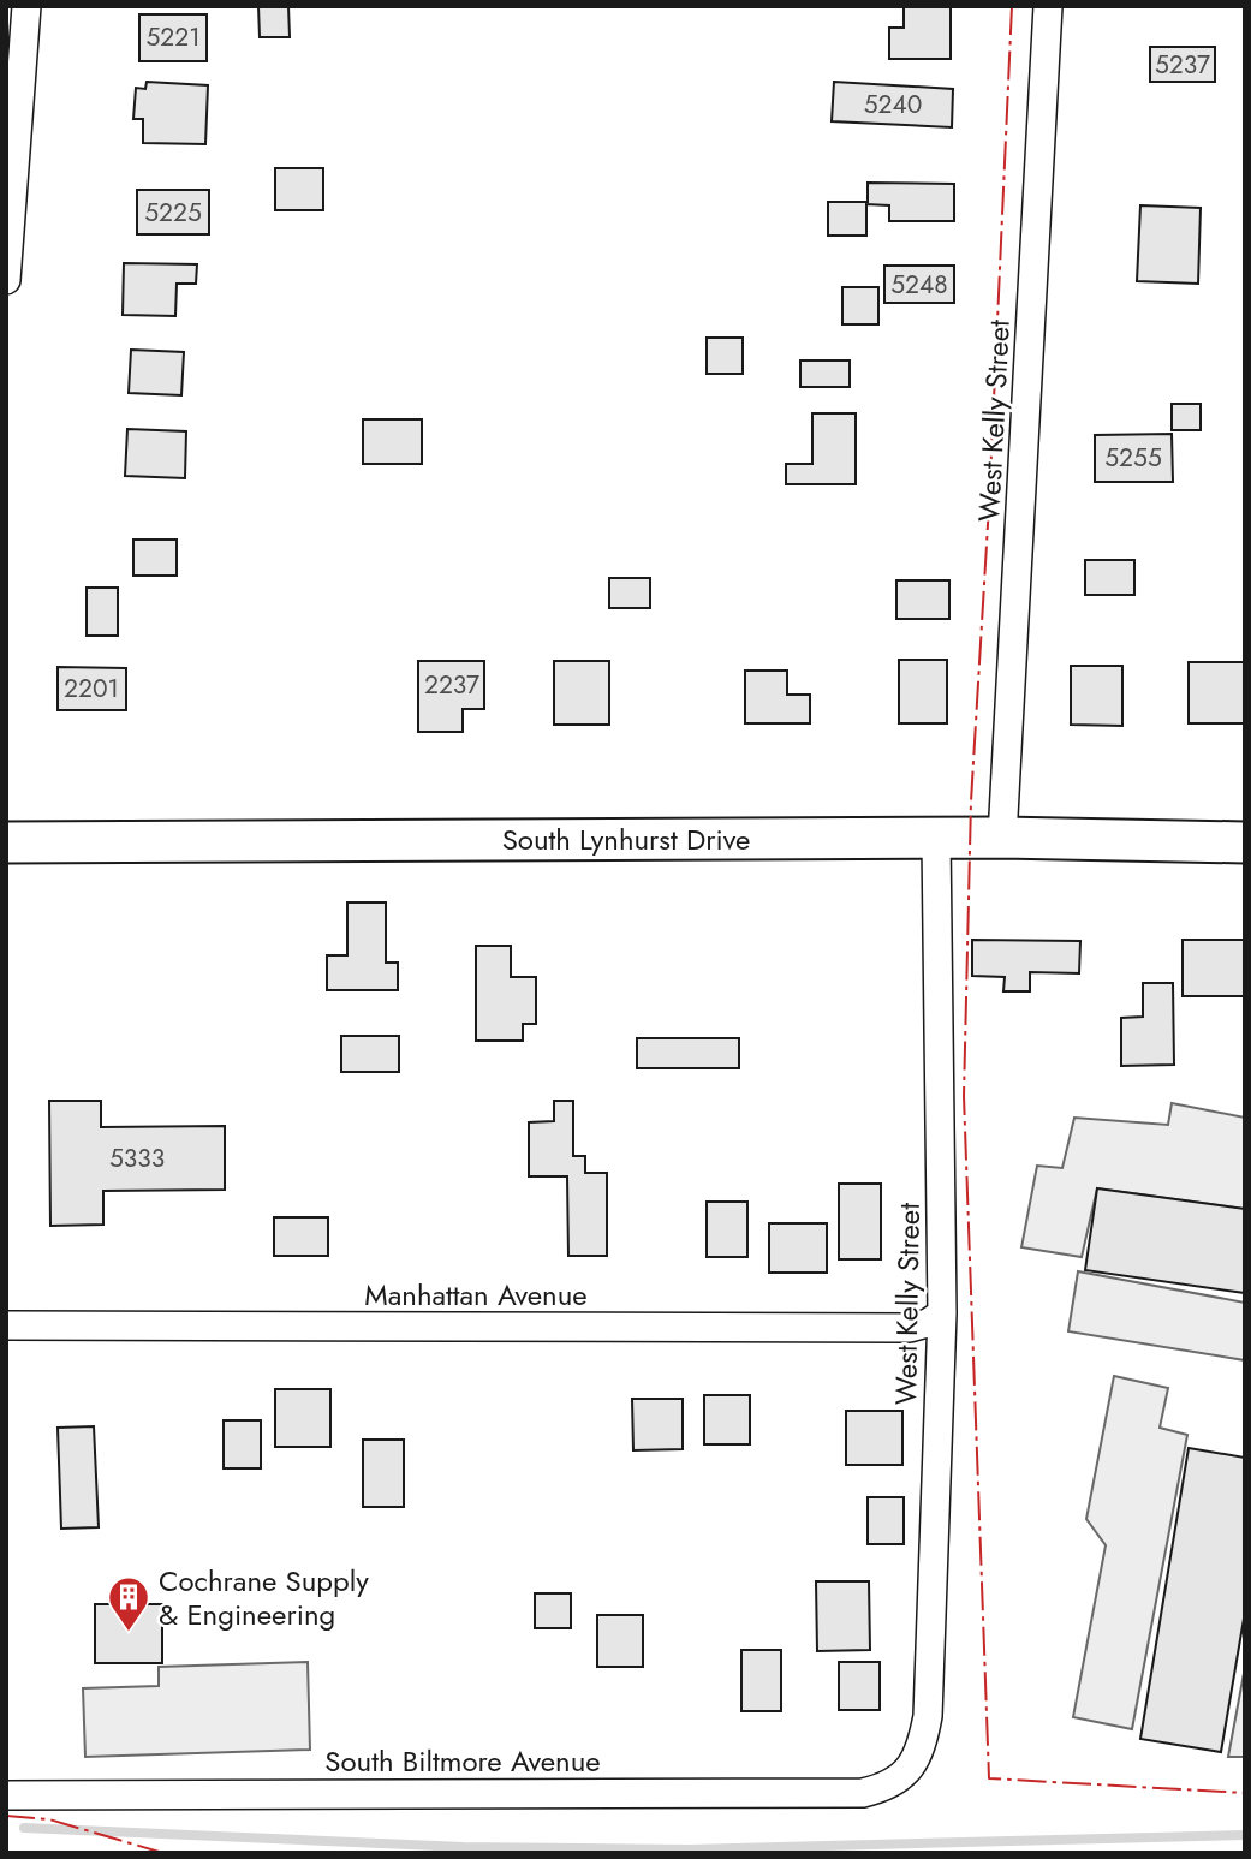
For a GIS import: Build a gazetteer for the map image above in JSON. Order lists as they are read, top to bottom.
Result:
{
  "streets": {
    "main road": ["South Lynhurst Drive"],
    "street": ["West Kelly Street", "Manhattan Avenue", "South Biltmore Avenue"]
  },
  "crossings": [
    ["West Kelly Street", "South Lynhurst Drive"],
    ["West Kelly Street", "Manhattan Avenue"],
    ["West Kelly Street", "South Biltmore Avenue"]
  ],
  "places": {
    "building": ["Cochrane Supply & Engineering"]
  },
  "house_numbers": [
    "5221",
    "5237",
    "5240",
    "5225",
    "5248",
    "5255",
    "2237",
    "2201",
    "5333"
  ]
}
